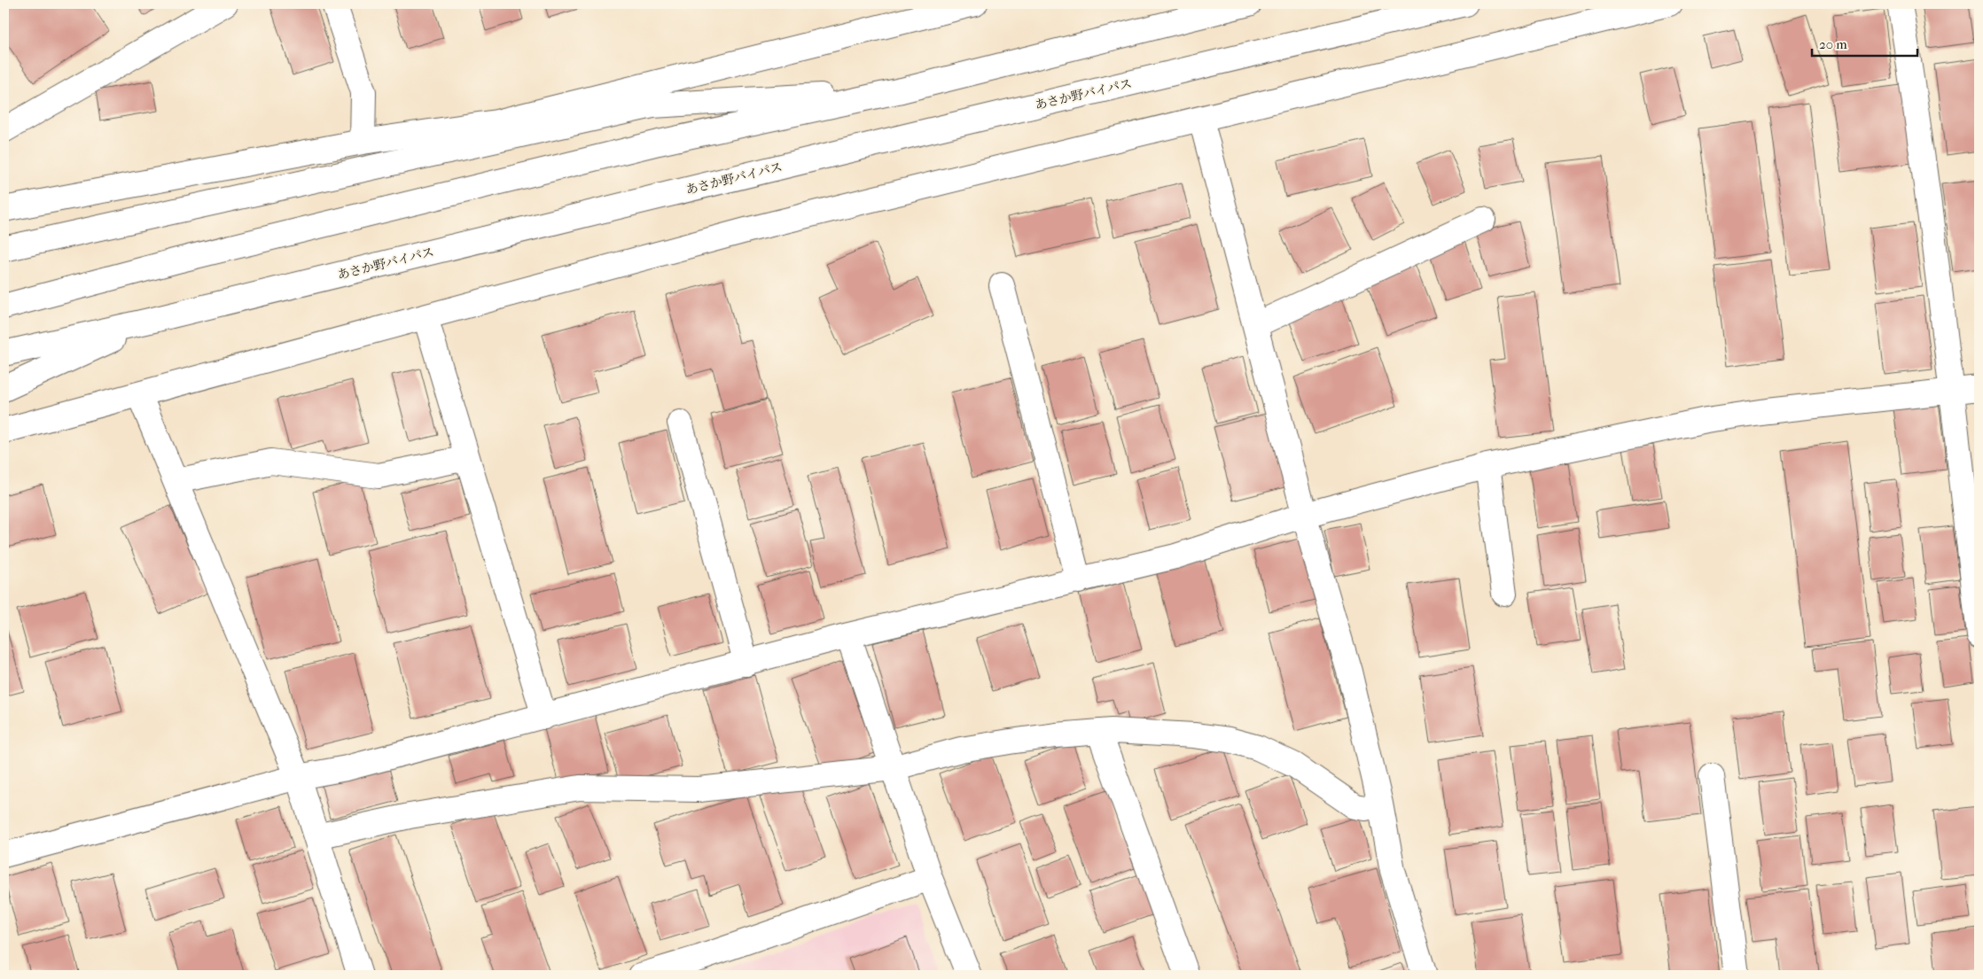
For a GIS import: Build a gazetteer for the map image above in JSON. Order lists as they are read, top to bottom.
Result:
{
  "streets": {
    "main road": ["あさか野バイパス"]
  },
  "scale_bar": "20 m"
}
